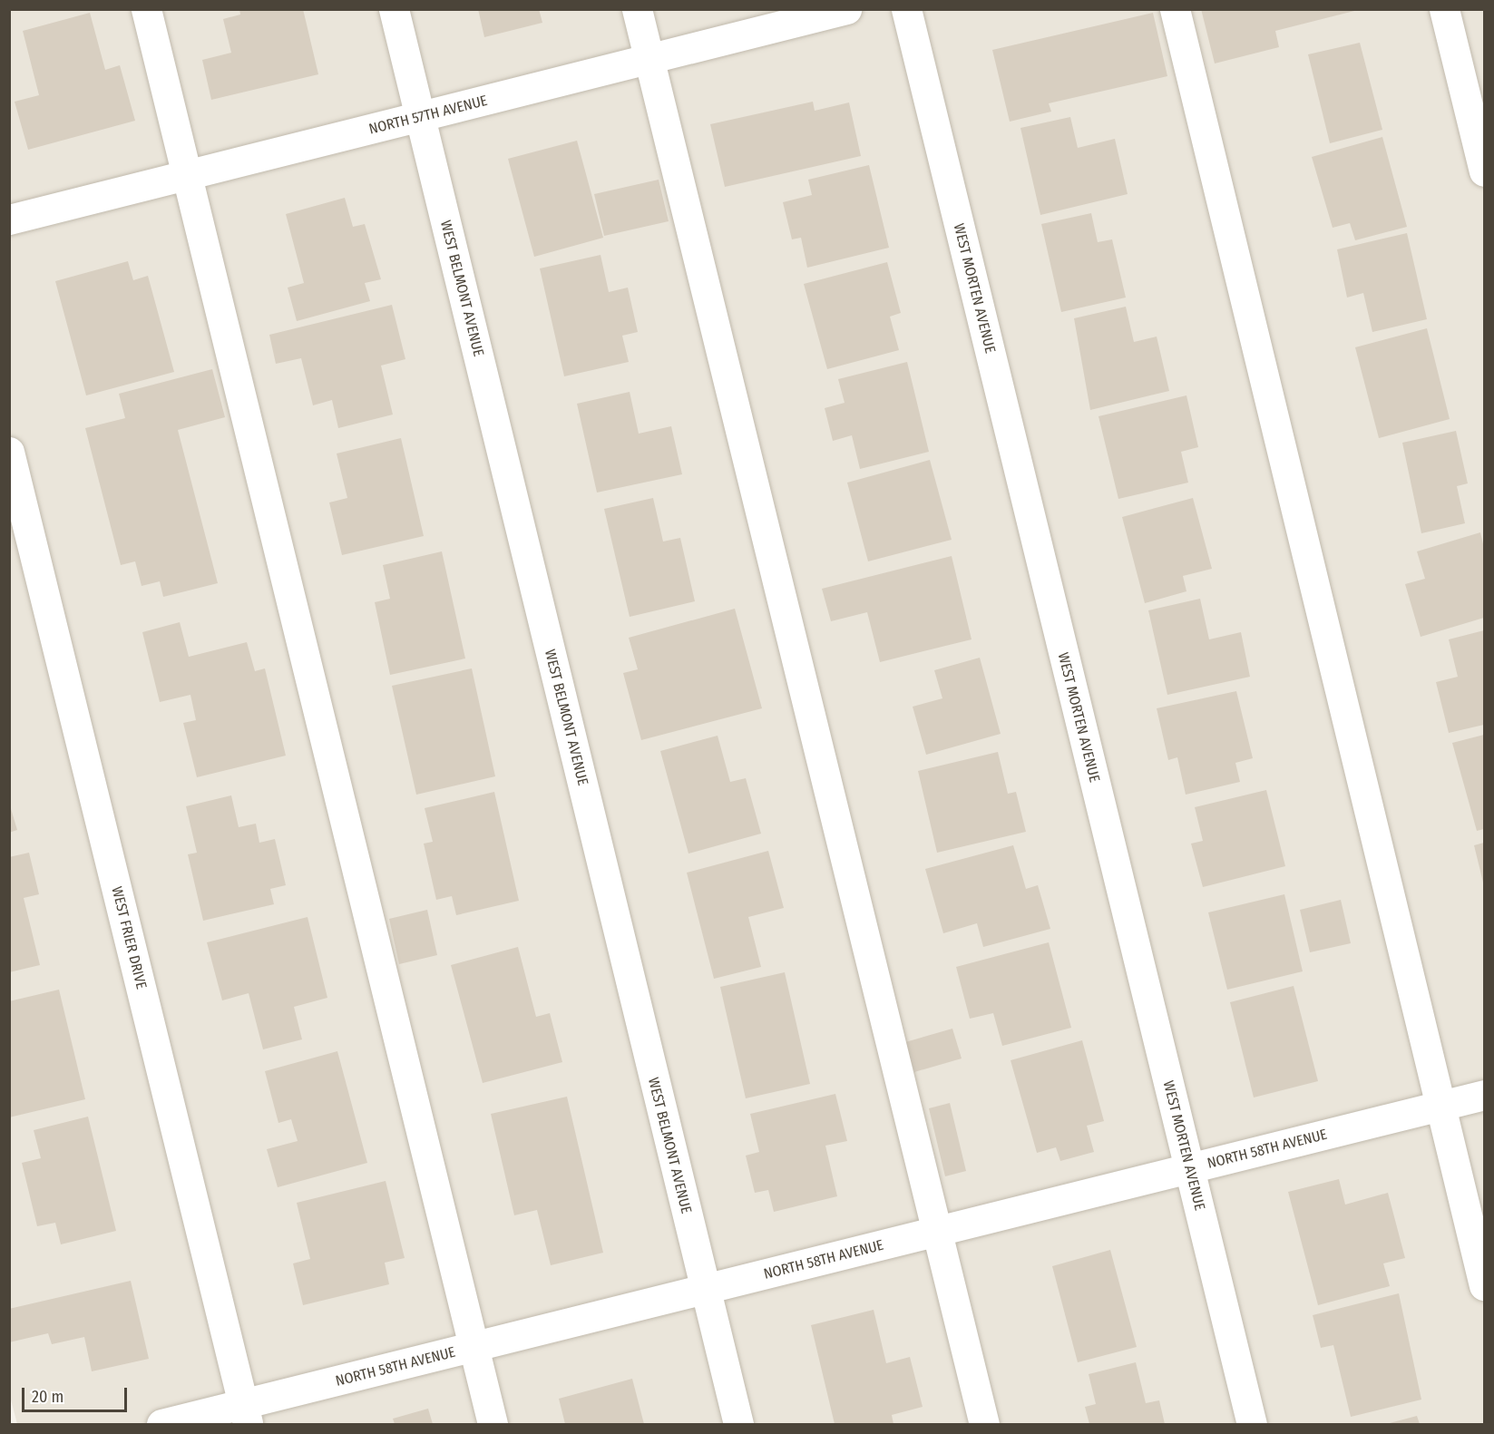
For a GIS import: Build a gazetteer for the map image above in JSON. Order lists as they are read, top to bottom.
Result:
{
  "streets": {
    "street": [
      "NORTH 57TH AVENUE",
      "WEST BELMONT AVENUE",
      "WEST MORTEN AVENUE",
      "WEST FRIER DRIVE",
      "NORTH 58TH AVENUE"
    ]
  },
  "crossings": [
    ["NORTH 57TH AVENUE", "WEST BELMONT AVENUE"],
    ["WEST BELMONT AVENUE", "NORTH 58TH AVENUE"],
    ["WEST MORTEN AVENUE", "NORTH 58TH AVENUE"],
    ["WEST FRIER DRIVE", "NORTH 58TH AVENUE"]
  ],
  "scale_bar": "20 m"
}
